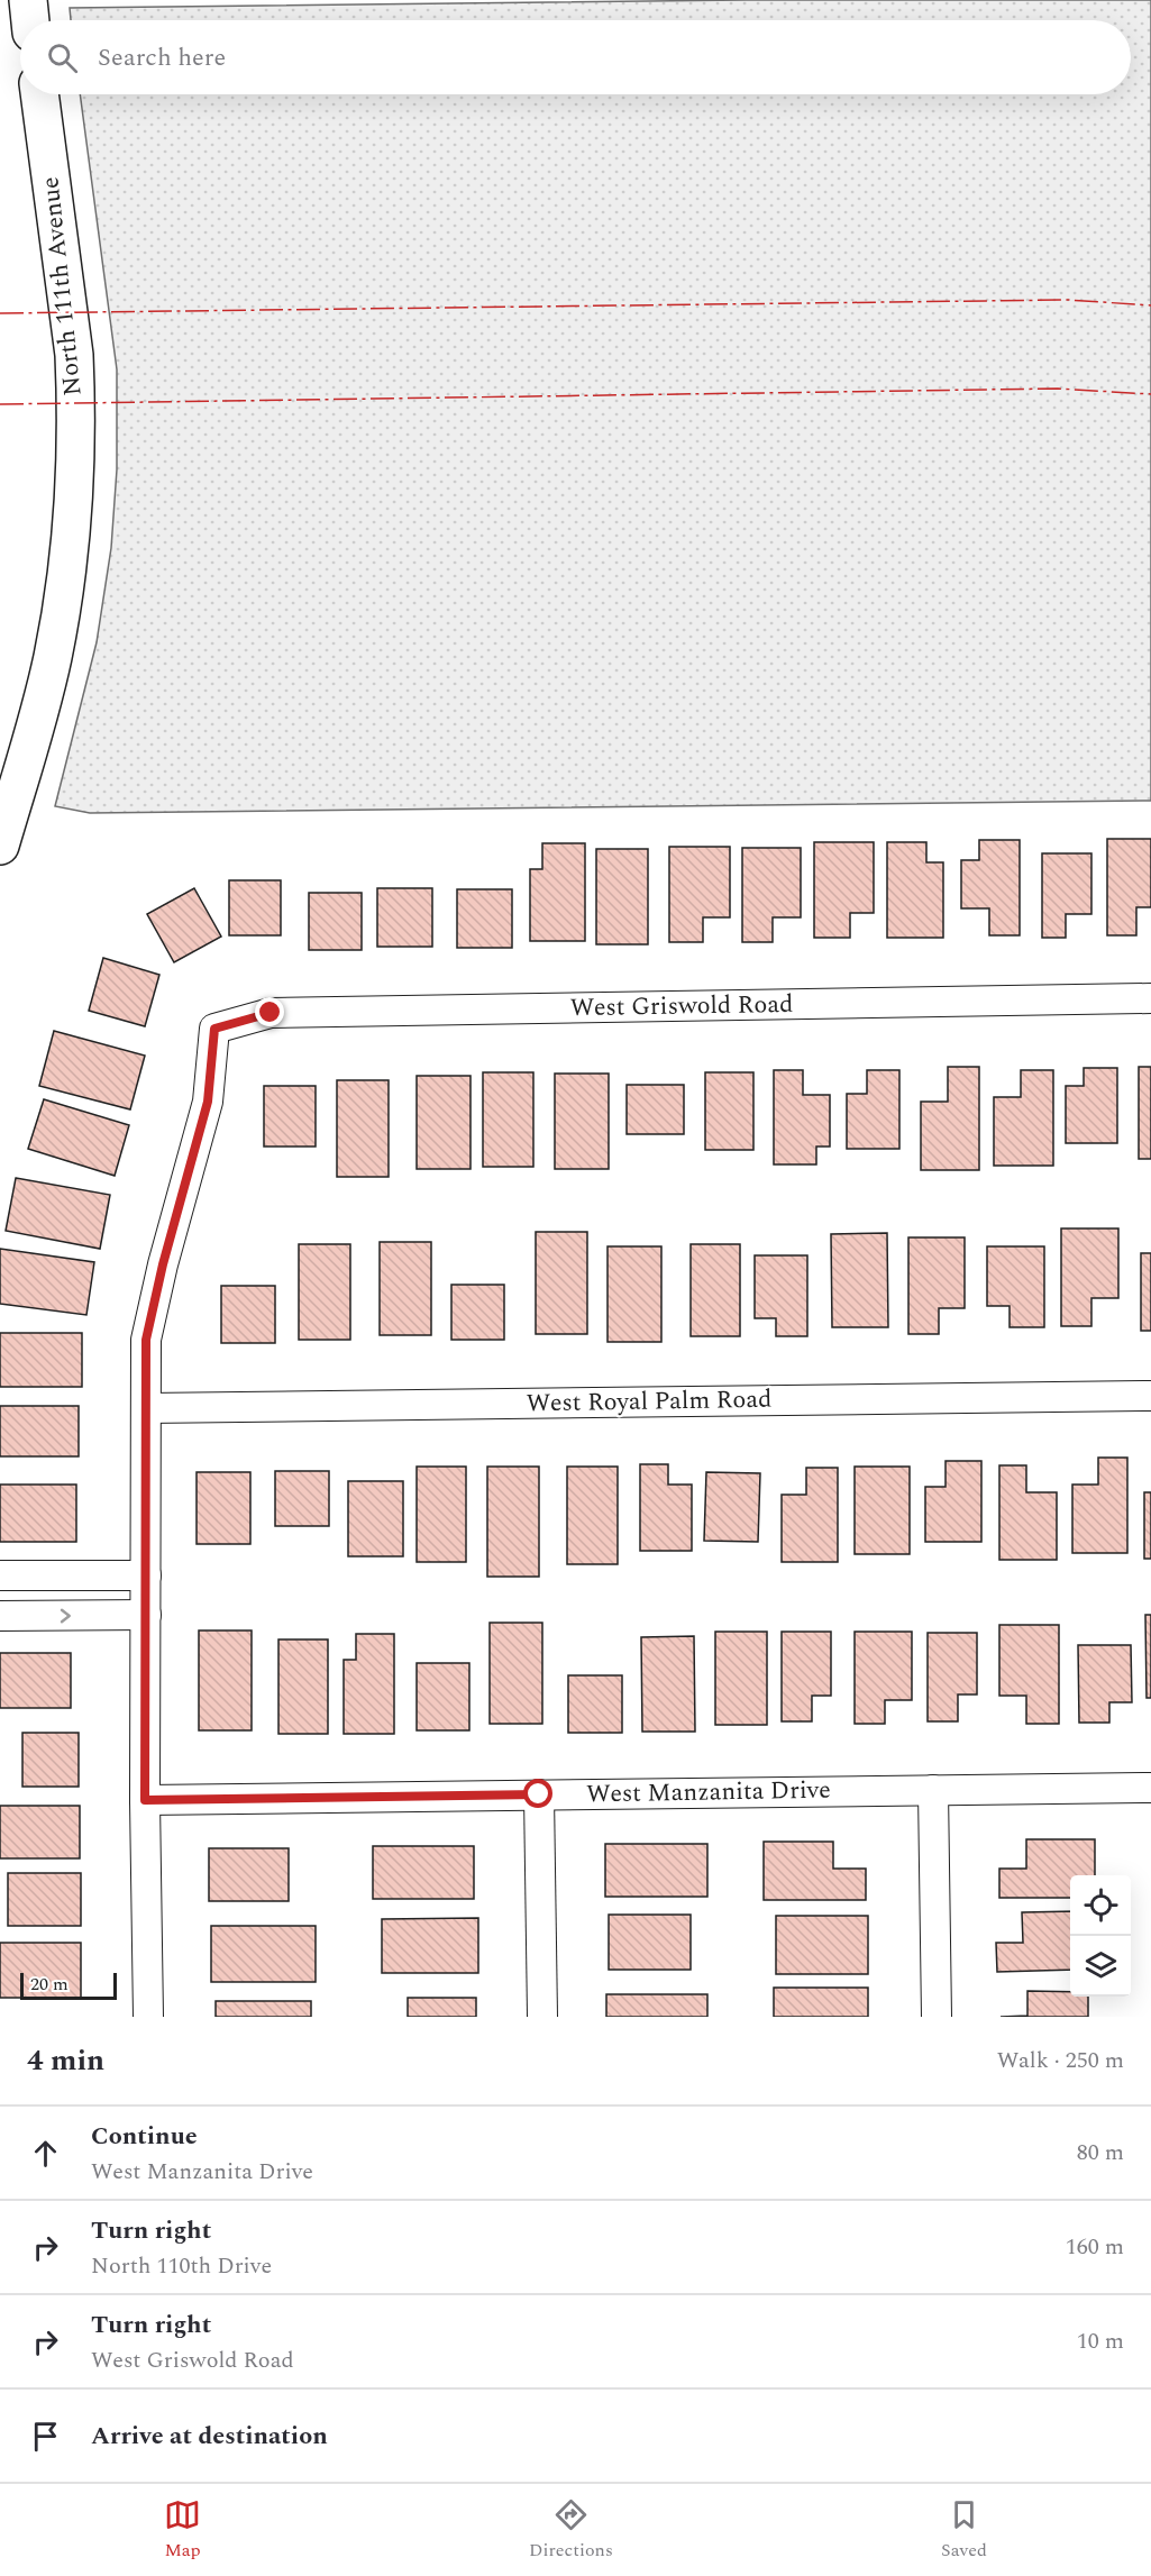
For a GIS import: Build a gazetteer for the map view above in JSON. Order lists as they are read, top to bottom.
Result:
{
  "streets": {
    "street": [
      "North 111th Avenue",
      "West Griswold Road",
      "West Royal Palm Road",
      "West Manzanita Drive"
    ]
  },
  "crossings": [
    ["West Griswold Road", "West Royal Palm Road"]
  ],
  "scale_bar": "20 m",
  "page": {
    "search": "Search here",
    "scale": "20 m",
    "heading": ["4 min", "Walk · 250 m"],
    "list": [
      ["Continue", "West Manzanita Drive", "80 m"],
      ["Turn right", "North 110th Drive", "160 m"],
      ["Turn right", "West Griswold Road", "10 m"],
      "Arrive at destination"
    ],
    "nav": ["Map", "Directions", "Saved"]
  }
}
